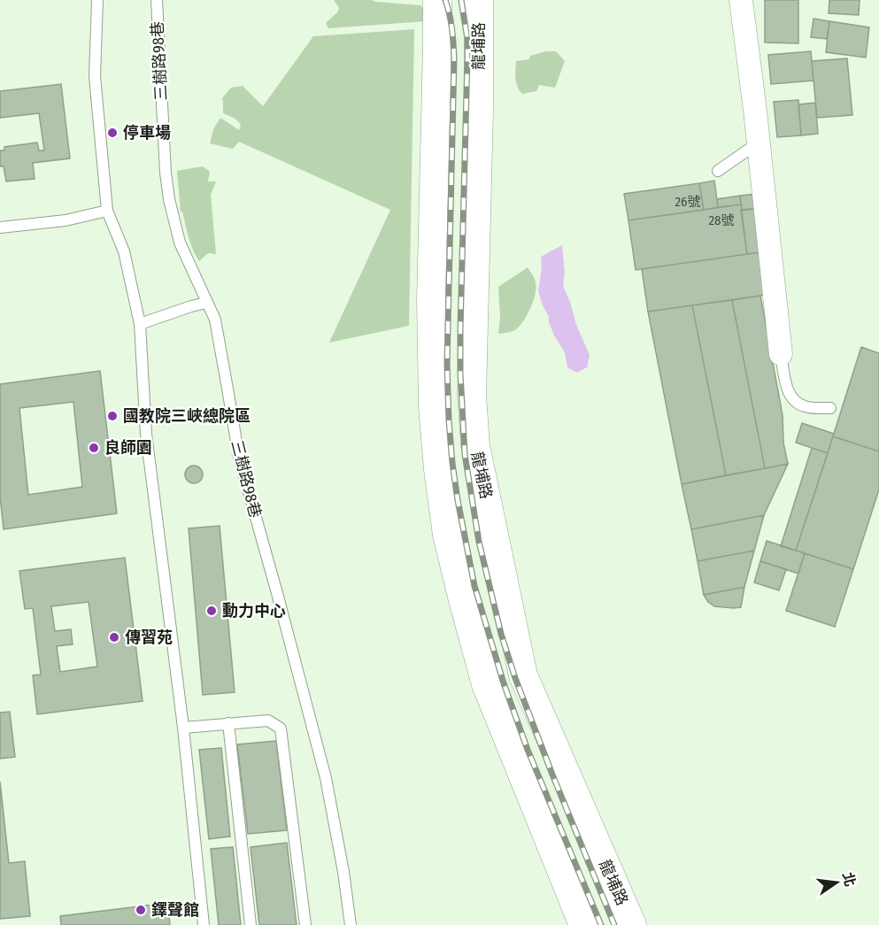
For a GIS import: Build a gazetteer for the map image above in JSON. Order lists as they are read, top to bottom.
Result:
{
  "streets": {
    "street": ["龍埔路"],
    "lane": ["三樹路98巷"]
  },
  "places": [
    "停車場",
    "國教院三峽總院區",
    "良師園",
    "動力中心",
    "傳習苑",
    "鐸聲館"
  ],
  "house_numbers": ["26號", "28號"],
  "north": "right"
}
